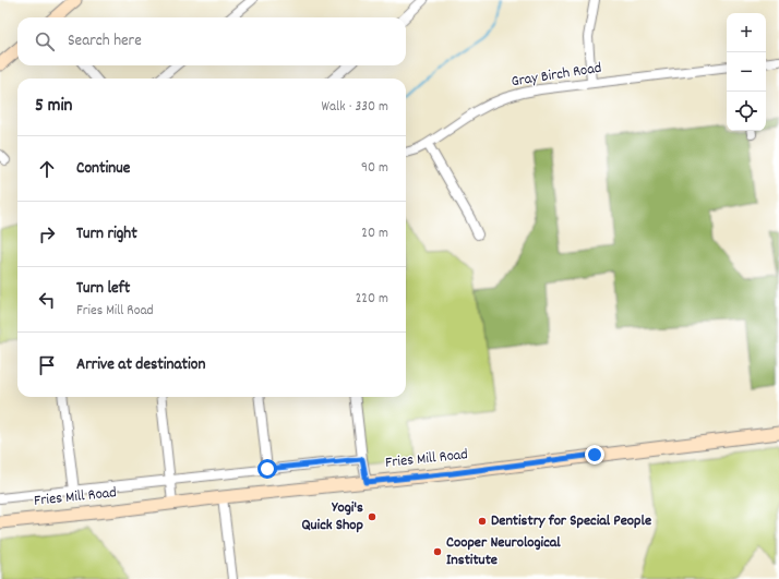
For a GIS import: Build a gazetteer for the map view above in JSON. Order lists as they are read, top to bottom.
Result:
{
  "streets": {
    "main road": ["Fries Mill Road"],
    "street": ["Gray Birch Road"]
  },
  "places": ["Yogi's Quick Shop", "Dentistry for Special People", "Cooper Neurological Institute"],
  "page": {
    "map_buttons": ["+", "−"],
    "search": "Search here",
    "heading": ["5 min", "Walk · 330 m"],
    "list": [
      ["Continue", "90 m"],
      ["Turn right", "20 m"],
      ["Turn left", "Fries Mill Road", "220 m"],
      "Arrive at destination"
    ]
  }
}
